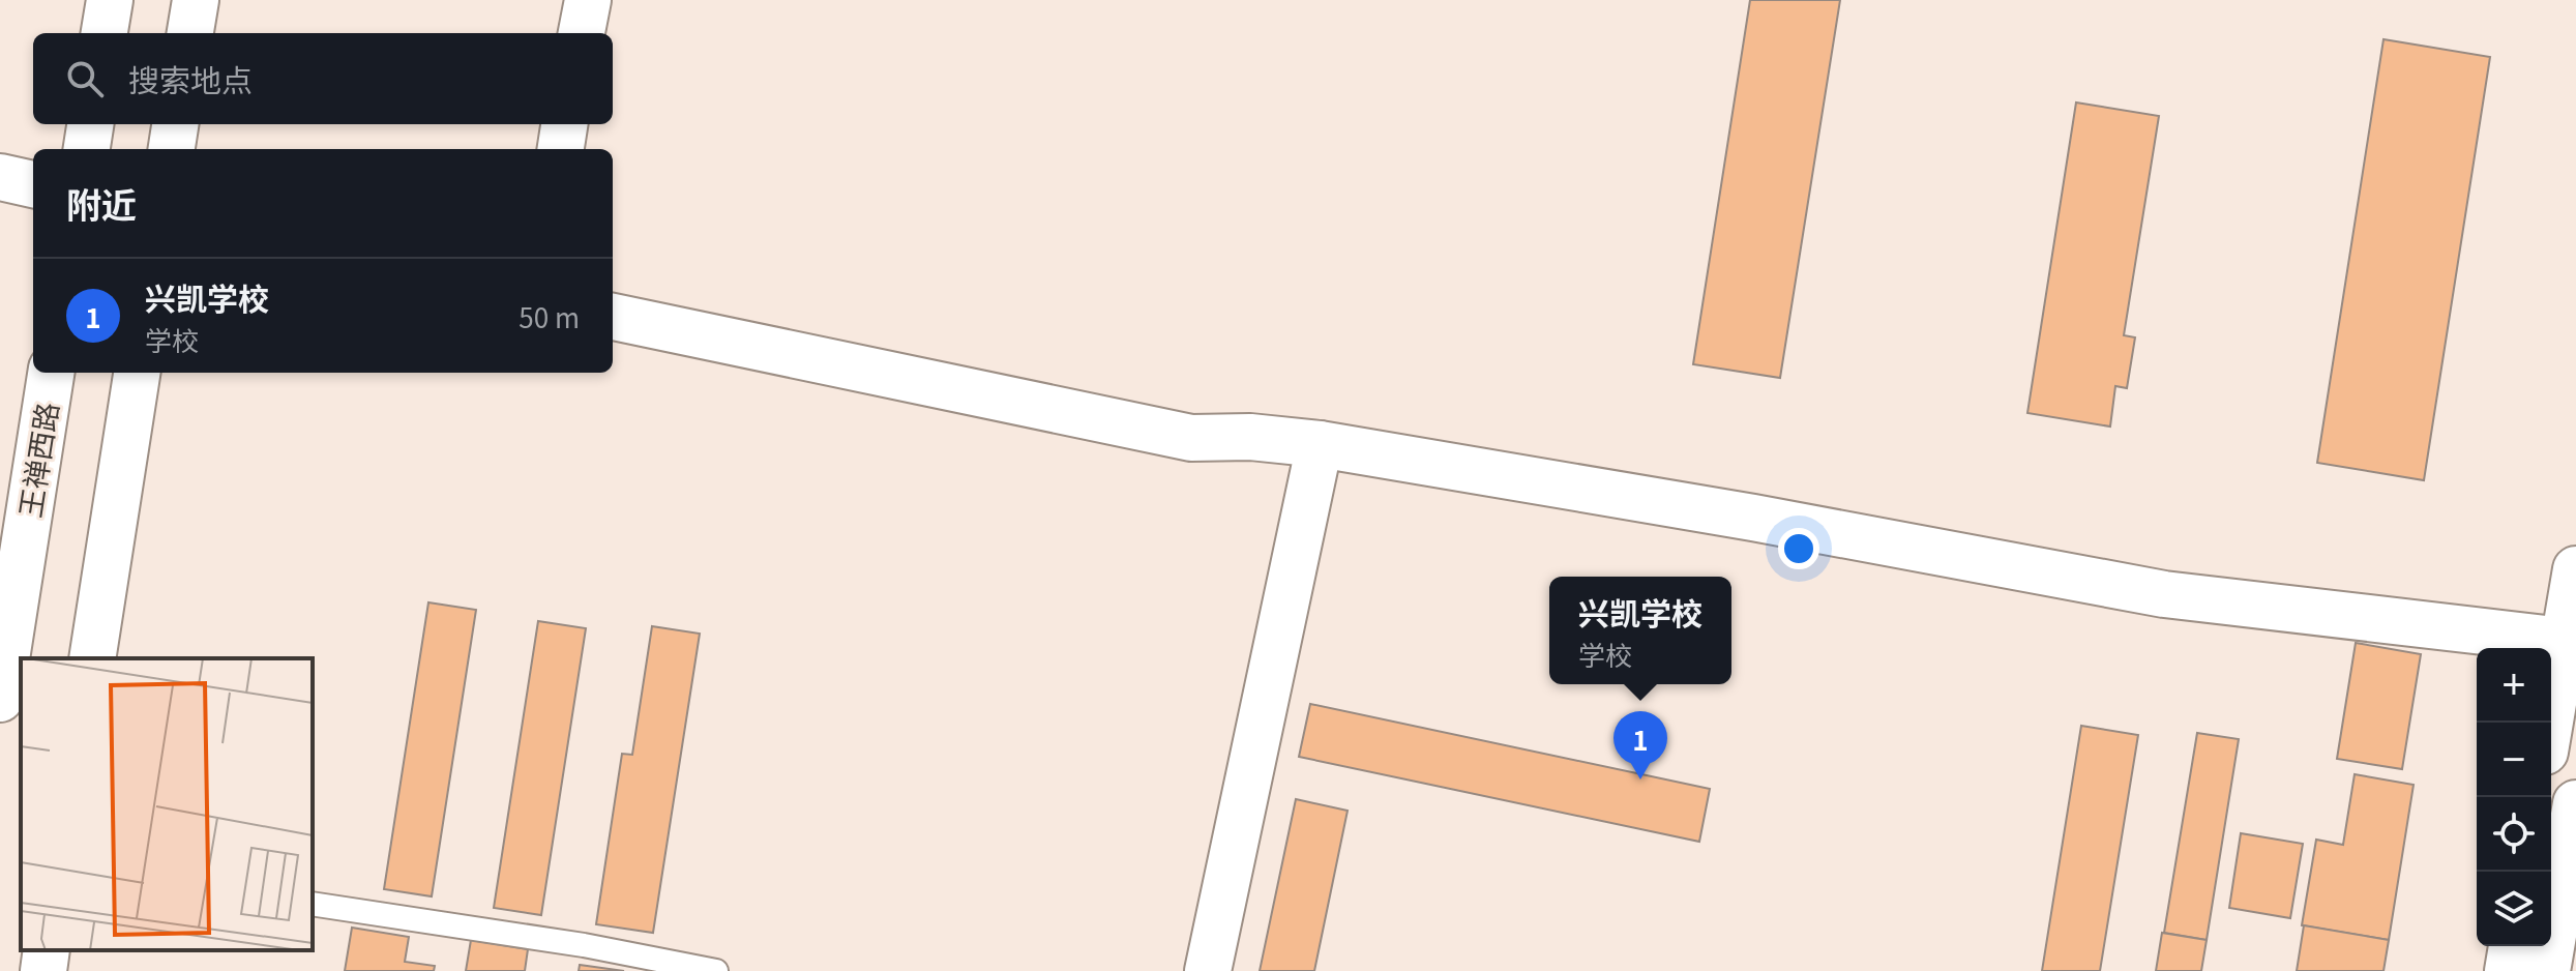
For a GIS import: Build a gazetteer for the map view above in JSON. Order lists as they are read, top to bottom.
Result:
{
  "streets": {
    "street": ["王禅西路"]
  },
  "page": {
    "search": "搜索地点",
    "heading": "附近",
    "list": [
      {
        "mark": "1",
        "name": "兴凯学校",
        "note": "学校",
        "value": "50 m"
      }
    ],
    "popup": ["兴凯学校", "学校"],
    "map_buttons": ["+", "−"],
    "pins": "1"
  }
}
